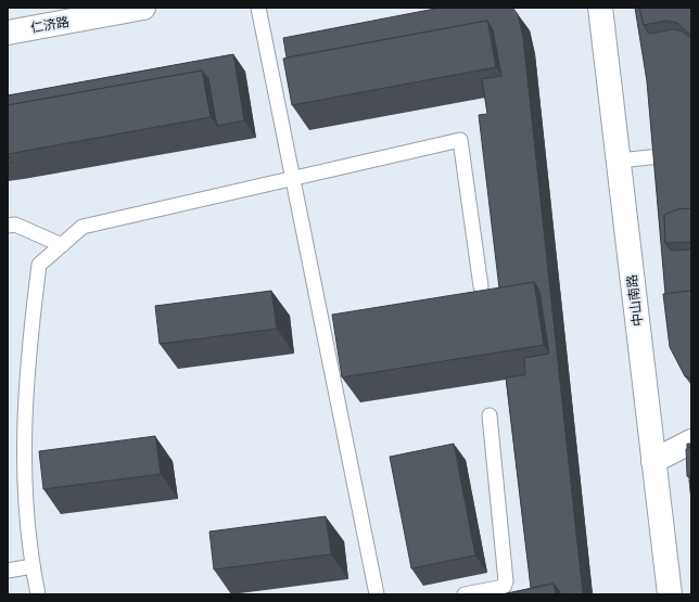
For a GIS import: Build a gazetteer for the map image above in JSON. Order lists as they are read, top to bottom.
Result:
{
  "streets": {
    "street": ["仁济路", "中山南路"]
  }
}
